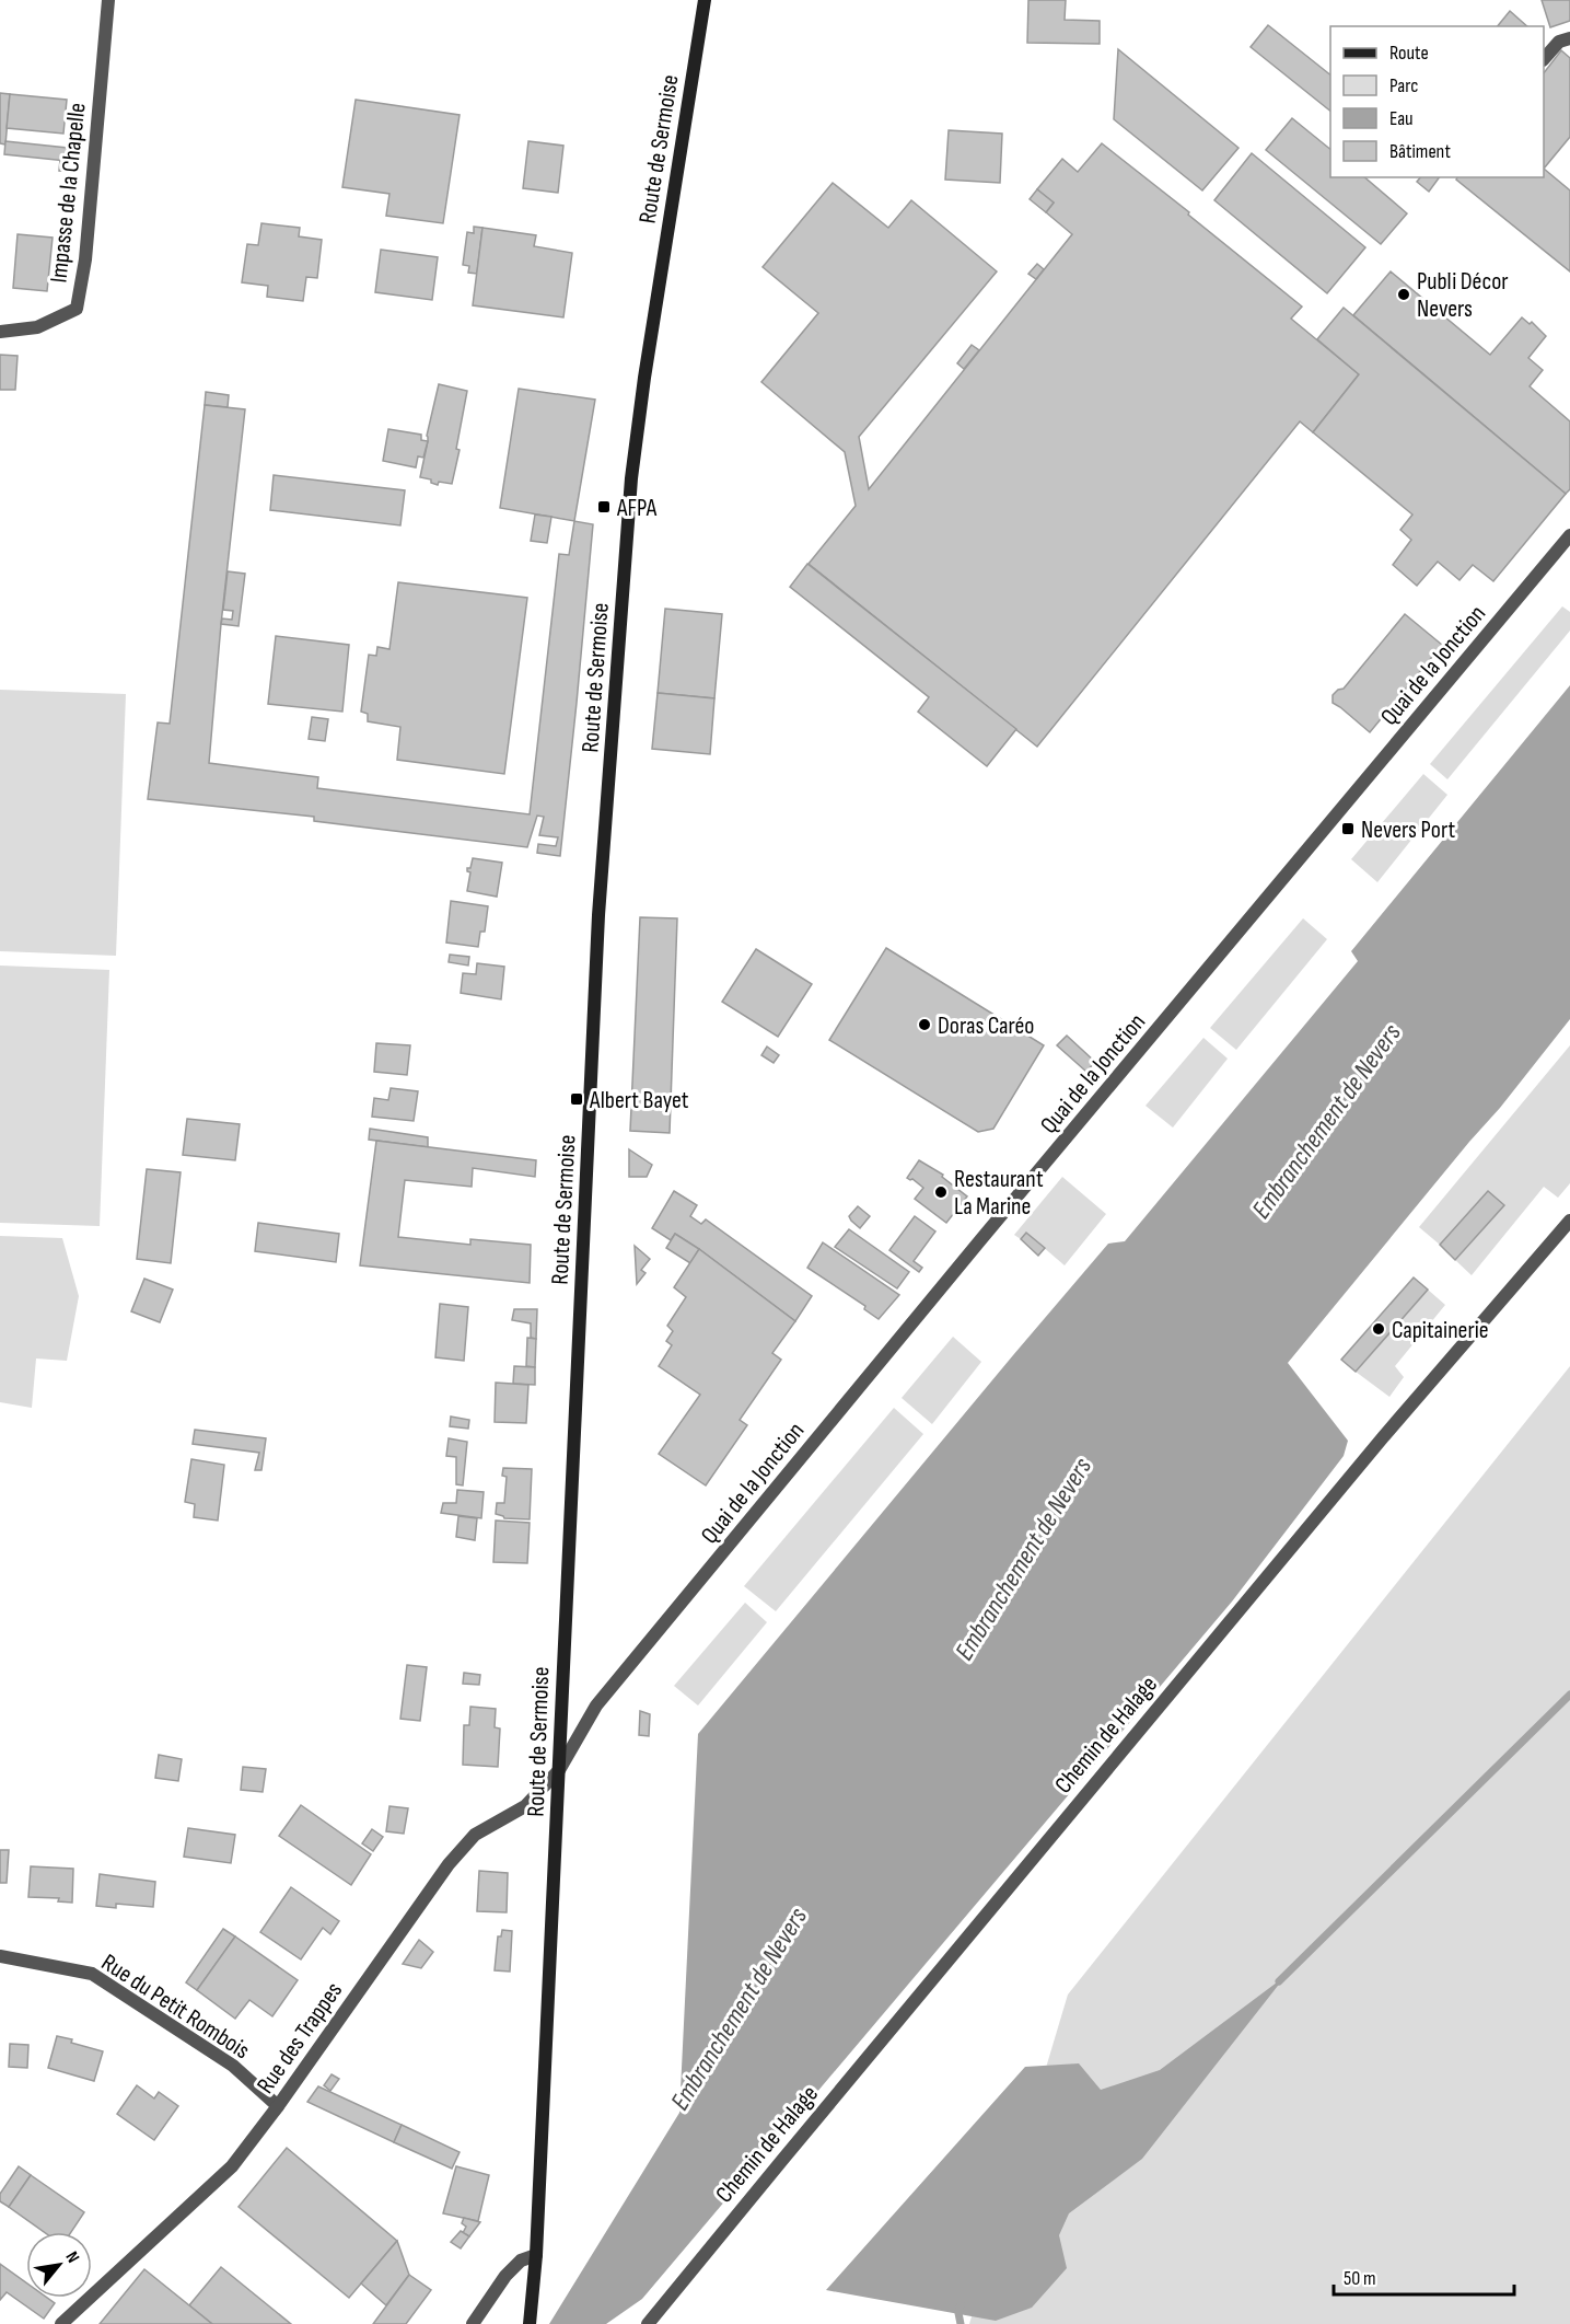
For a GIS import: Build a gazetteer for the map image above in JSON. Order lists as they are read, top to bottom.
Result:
{
  "streets": {
    "main road": ["Route de Sermoise"],
    "street": [
      "Impasse de la Chapelle",
      "Quai de la Jonction",
      "Chemin de Halage",
      "Rue du Petit Rombois",
      "Rue des Trappes"
    ]
  },
  "crossings": [
    ["Route de Sermoise", "Quai de la Jonction"],
    ["Route de Sermoise", "Rue des Trappes"],
    ["Quai de la Jonction", "Rue des Trappes"],
    ["Rue du Petit Rombois", "Rue des Trappes"]
  ],
  "water": ["Embranchement de Nevers"],
  "places": {
    "other": [
      "Publi Décor Nevers",
      "Doras Caréo",
      "Restaurant La Marine",
      "Capitainerie"
    ],
    "transit": ["AFPA", "Nevers Port", "Albert Bayet"]
  },
  "legend": [
    "Route",
    "Parc",
    "Eau",
    "Bâtiment"
  ],
  "scale_bar": "50 m",
  "north": "top right"
}
